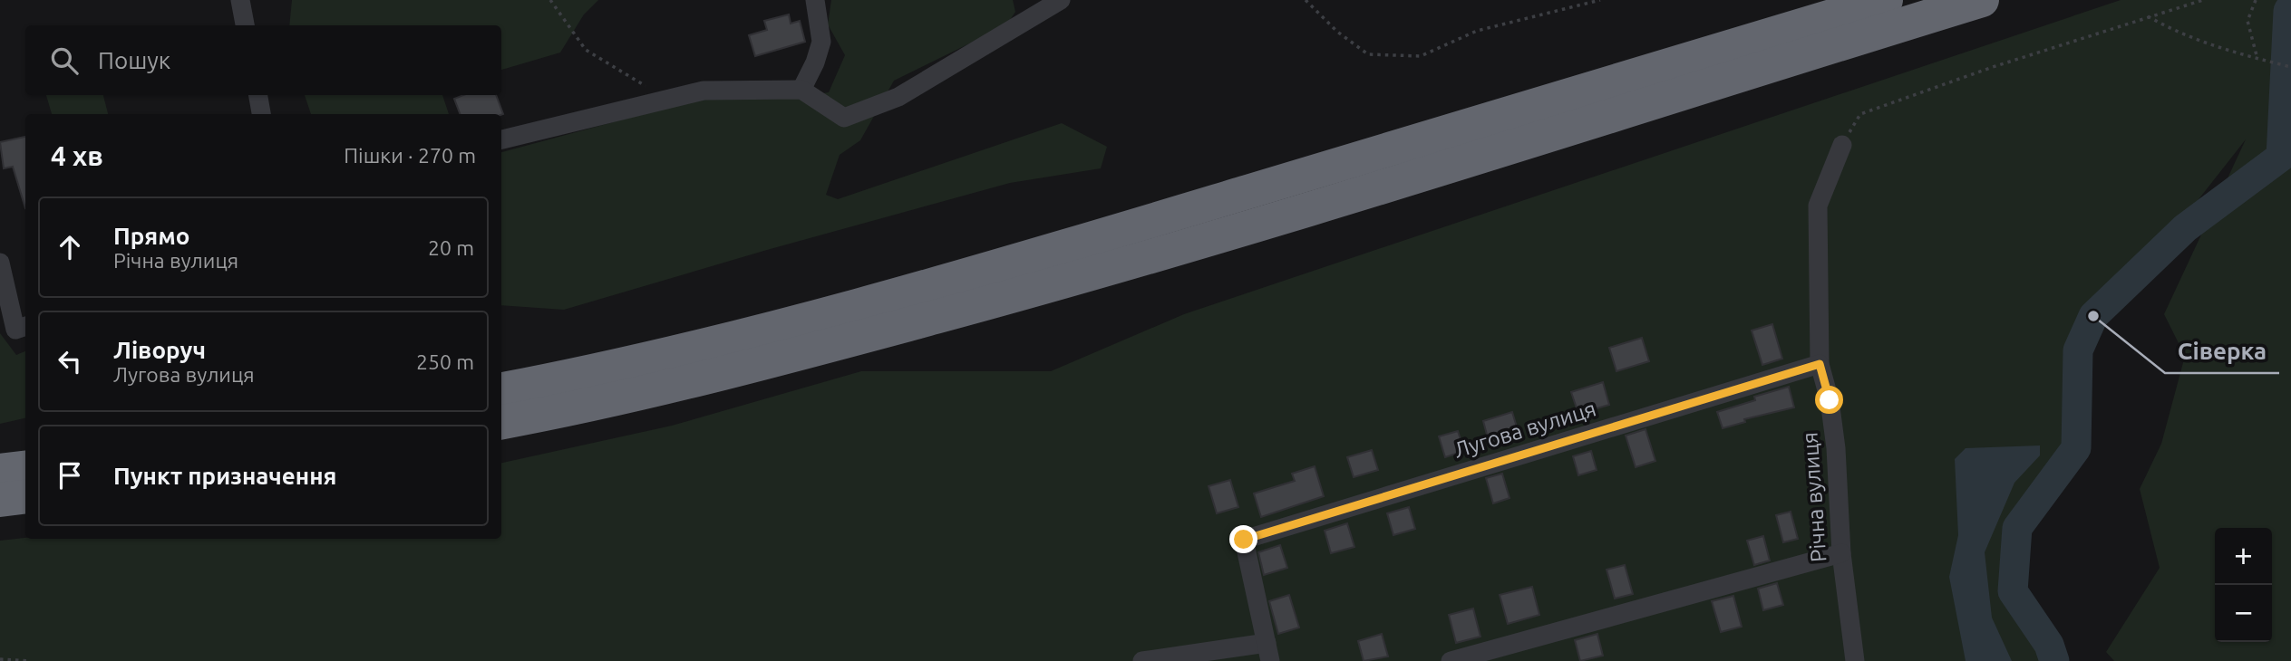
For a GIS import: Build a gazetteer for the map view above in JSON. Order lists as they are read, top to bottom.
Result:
{
  "streets": {
    "street": ["Лугова вулиця", "Річна вулиця"]
  },
  "crossings": [
    ["Лугова вулиця", "Річна вулиця"]
  ],
  "places": ["Сіверка"],
  "page": {
    "search": "Пошук",
    "heading": ["4 хв", "Пішки · 270 m"],
    "list": [
      ["Прямо", "Річна вулиця", "20 m"],
      ["Ліворуч", "Лугова вулиця", "250 m"],
      "Пункт призначення"
    ],
    "map_buttons": ["+", "−"]
  }
}
